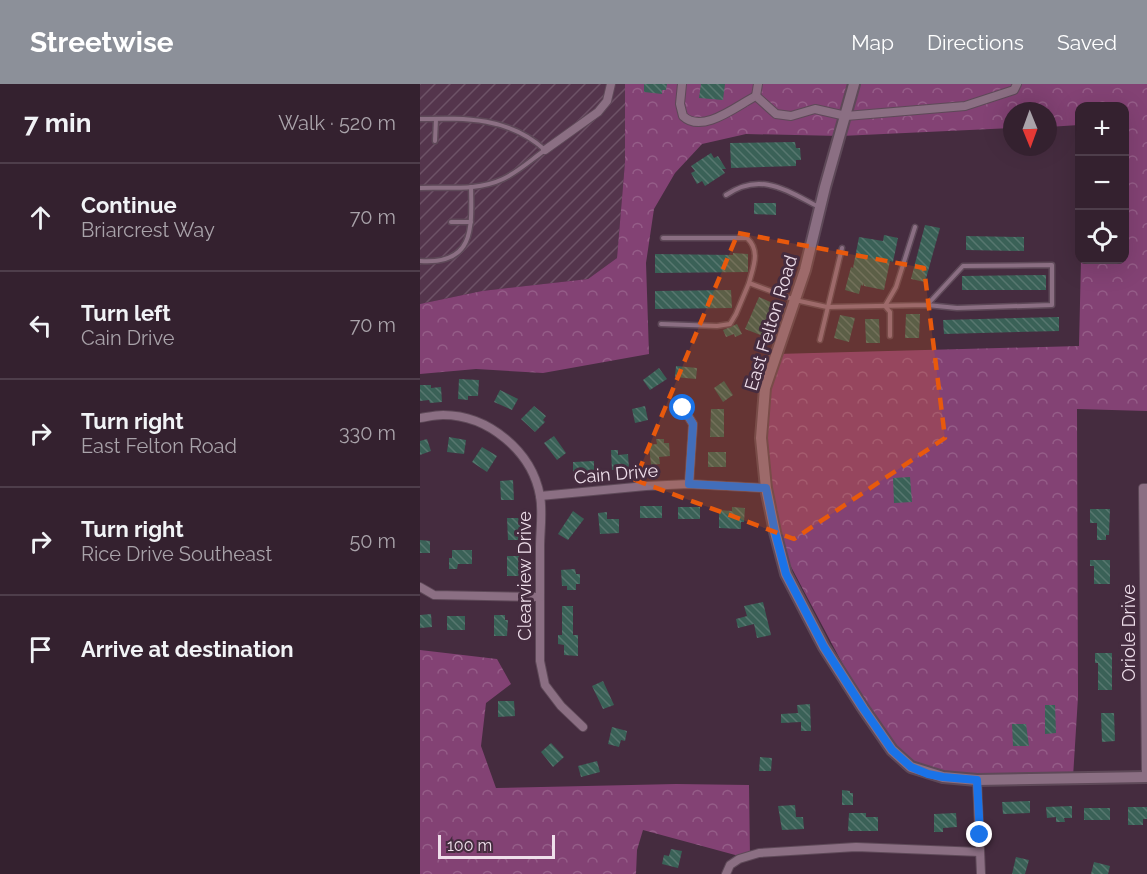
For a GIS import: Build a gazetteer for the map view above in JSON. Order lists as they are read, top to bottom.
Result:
{
  "streets": {
    "street": [
      "East Felton Road",
      "Cain Drive",
      "Clearview Drive",
      "Oriole Drive"
    ]
  },
  "crossings": [
    ["East Felton Road", "Cain Drive"],
    ["East Felton Road", "Oriole Drive"],
    ["Cain Drive", "Clearview Drive"]
  ],
  "scale_bar": "100 m",
  "north": "bottom",
  "page": {
    "header": "Streetwise",
    "nav": ["Map", "Directions", "Saved"],
    "heading": ["7 min", "Walk · 520 m"],
    "map_buttons": ["+", "−"],
    "list": [
      ["Continue", "Briarcrest Way", "70 m"],
      ["Turn left", "Cain Drive", "70 m"],
      ["Turn right", "East Felton Road", "330 m"],
      ["Turn right", "Rice Drive Southeast", "50 m"],
      "Arrive at destination"
    ],
    "scale": "100 m"
  }
}
